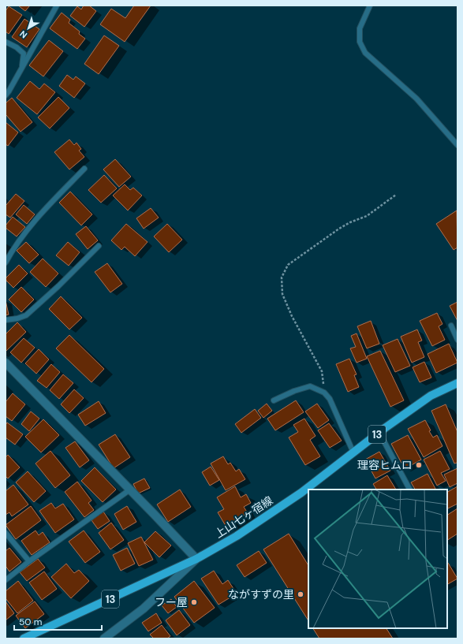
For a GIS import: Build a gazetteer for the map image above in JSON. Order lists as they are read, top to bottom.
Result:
{
  "streets": {
    "main road": ["13", "上山七ヶ宿線"]
  },
  "places": ["理容ヒムロ", "ながすずの里", "フー屋"],
  "scale_bar": "50 m",
  "north": "bottom left"
}
